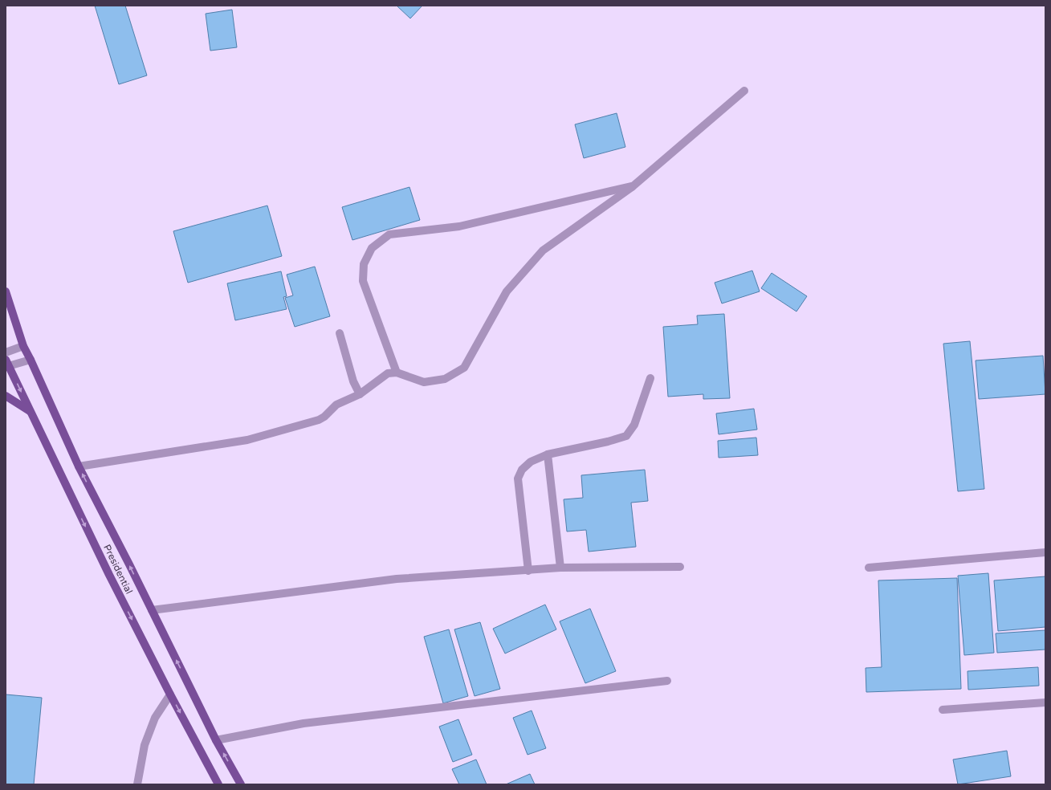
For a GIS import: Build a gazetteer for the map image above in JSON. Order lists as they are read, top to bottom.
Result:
{
  "streets": {
    "main road": ["Presidential"]
  }
}
